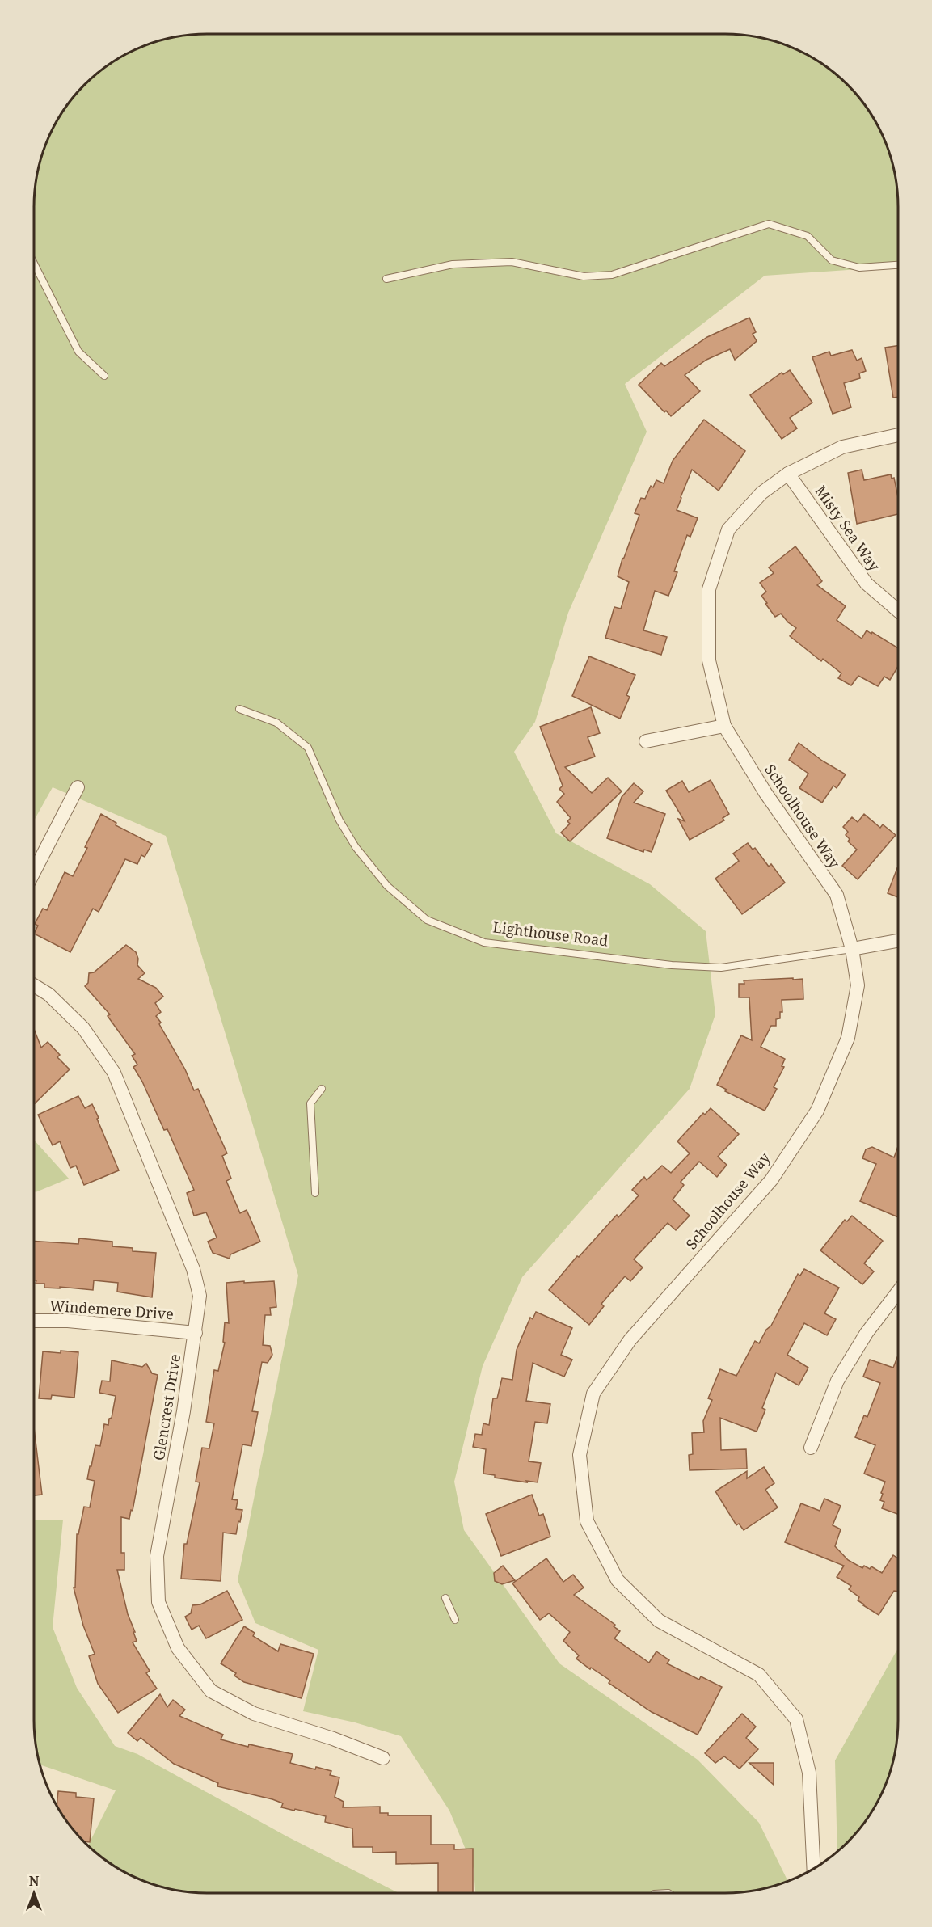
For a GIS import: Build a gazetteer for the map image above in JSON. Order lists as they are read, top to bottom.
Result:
{
  "streets": {
    "street": [
      "Misty Sea Way",
      "Schoolhouse Way",
      "Lighthouse Road",
      "Windemere Drive",
      "Glencrest Drive"
    ]
  },
  "crossings": [
    ["Misty Sea Way", "Schoolhouse Way"],
    ["Schoolhouse Way", "Lighthouse Road"],
    ["Windemere Drive", "Glencrest Drive"]
  ],
  "north": "top"
}
